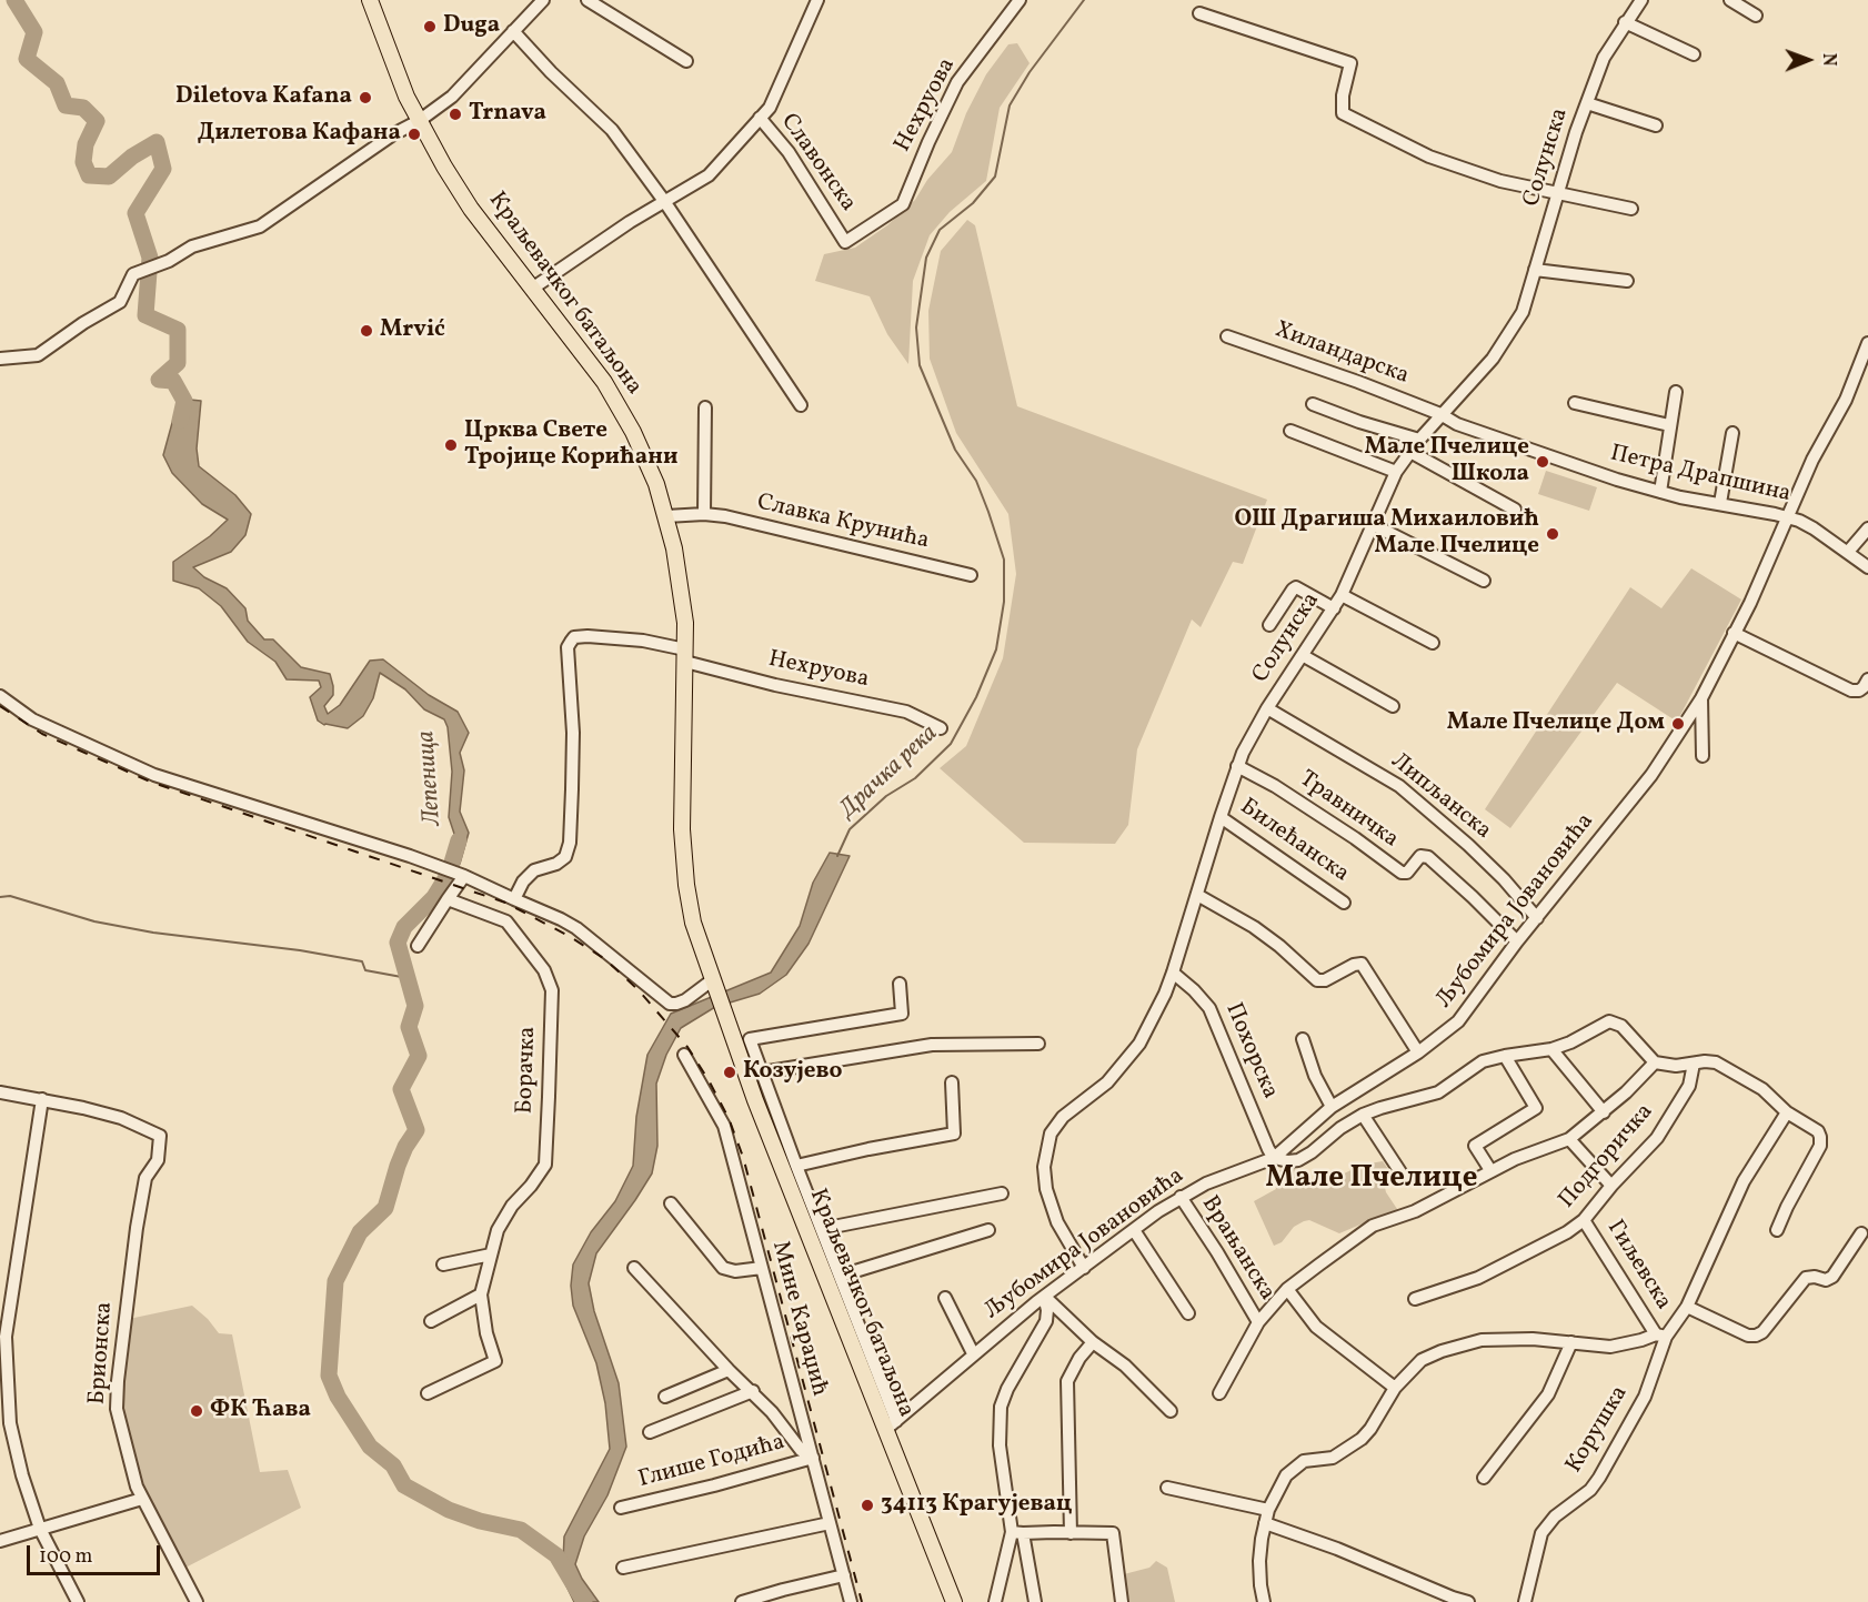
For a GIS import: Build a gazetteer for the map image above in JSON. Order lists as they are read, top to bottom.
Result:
{
  "streets": {
    "main road": ["Краљевачког батаљона"],
    "street": [
      "Нехруова",
      "Солунска",
      "Славонска",
      "Хиландарска",
      "Петра Драпшина",
      "Славка Крунића",
      "Липљанска",
      "Травничка",
      "Билећанска",
      "Љубомира Јовановића",
      "Похорска",
      "Борачка",
      "Подгоричка",
      "Врањанска",
      "Гиљевска",
      "Мине Караџић",
      "Брионска",
      "Корушка",
      "Глише Годића"
    ]
  },
  "crossings": [
    ["Нехруова", "Славонска"],
    ["Нехруова", "Краљевачког батаљона"],
    ["Солунска", "Хиландарска"],
    ["Солунска", "Петра Драпшина"],
    ["Солунска", "Липљанска"],
    ["Солунска", "Травничка"],
    ["Солунска", "Билећанска"],
    ["Солунска", "Љубомира Јовановића"],
    ["Солунска", "Похорска"],
    ["Краљевачког батаљона", "Славка Крунића"],
    ["Краљевачког батаљона", "Љубомира Јовановића"],
    ["Хиландарска", "Петра Драпшина"],
    ["Петра Драпшина", "Љубомира Јовановића"],
    ["Липљанска", "Љубомира Јовановића"],
    ["Травничка", "Љубомира Јовановића"],
    ["Љубомира Јовановића", "Похорска"],
    ["Љубомира Јовановића", "Врањанска"],
    ["Подгоричка", "Гиљевска"],
    ["Гиљевска", "Корушка"],
    ["Мине Караџић", "Глише Годића"]
  ],
  "districts": ["Мале Пчелице"],
  "water": ["Драчка река", "Лепеница"],
  "places": [
    "Duga",
    "Diletova Kafana",
    "Trnava",
    "Дилетова Кафана",
    "Mrvić",
    "Црква Свете Тројице Корићани",
    "Мале Пчелице Школа",
    "ОШ Драгиша Михаиловић Мале Пчелице",
    "Мале Пчелице Дом",
    "Козујево",
    "ФК Ћава",
    "34113 Крагујевац"
  ],
  "scale_bar": "100 m",
  "north": "right"
}
